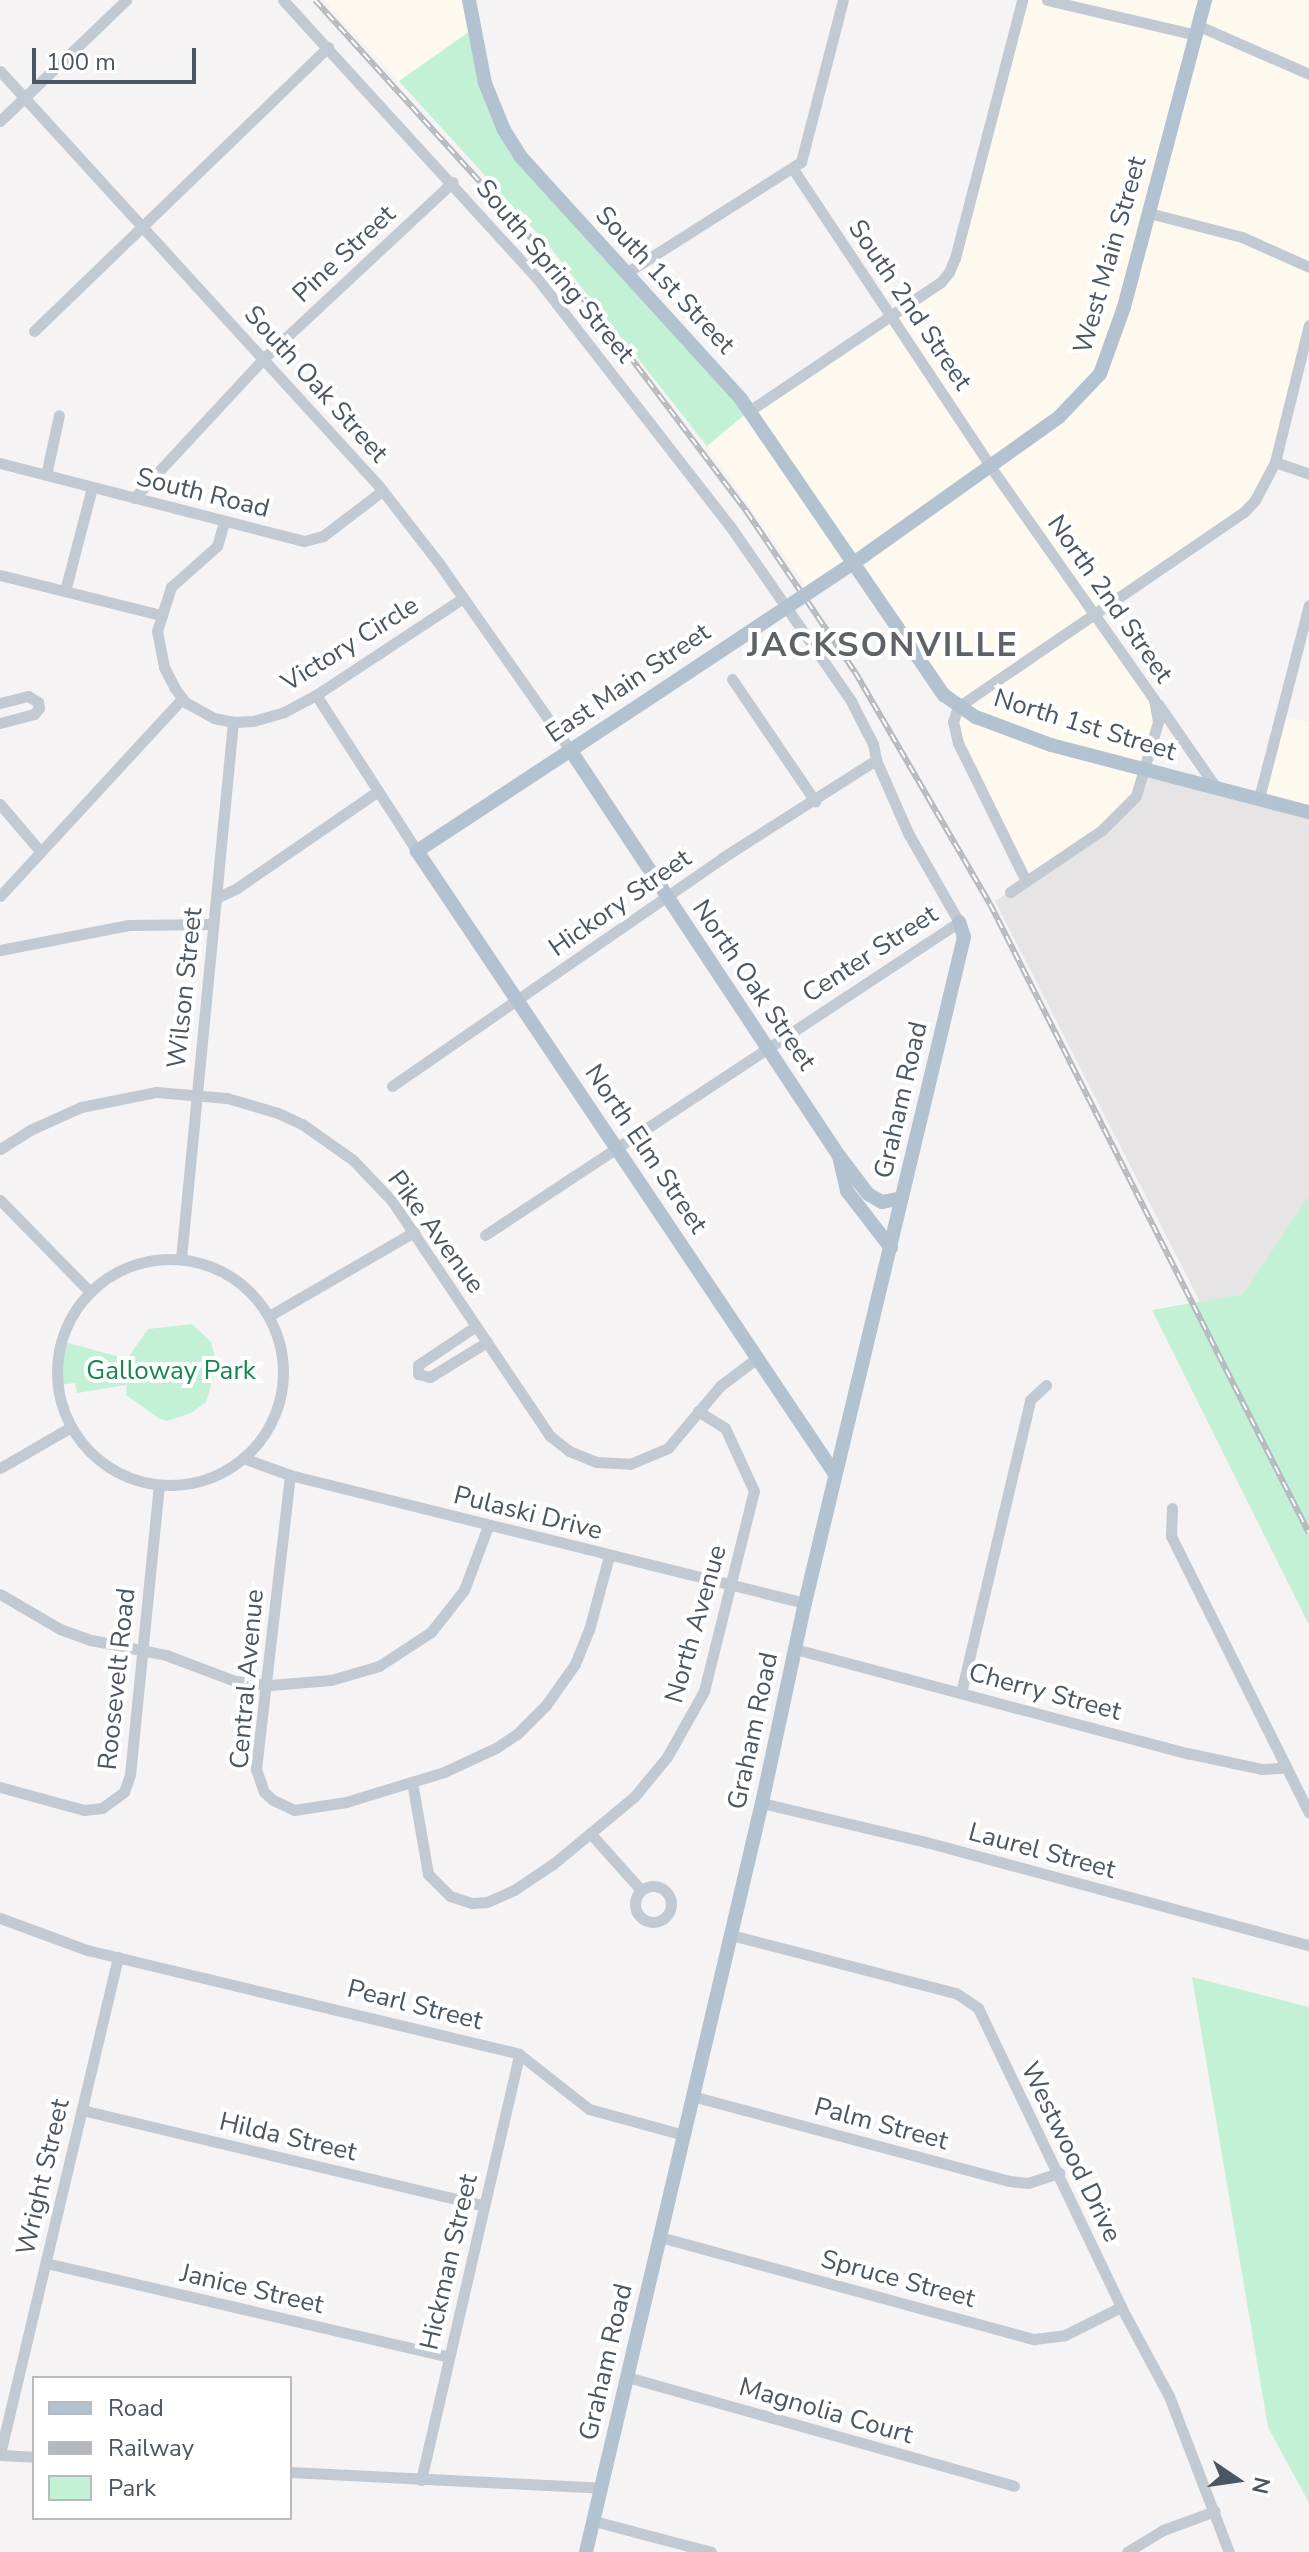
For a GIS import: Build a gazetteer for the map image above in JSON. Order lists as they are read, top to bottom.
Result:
{
  "streets": {
    "main road": [
      "West Main Street",
      "South 1st Street",
      "East Main Street",
      "North 1st Street",
      "North Oak Street",
      "Graham Road",
      "North Elm Street"
    ],
    "street": [
      "Pine Street",
      "South Spring Street",
      "South 2nd Street",
      "South Oak Street",
      "South Road",
      "North 2nd Street",
      "Victory Circle",
      "Hickory Street",
      "Center Street",
      "Wilson Street",
      "Pike Avenue",
      "Pulaski Drive",
      "North Avenue",
      "Roosevelt Road",
      "Central Avenue",
      "Cherry Street",
      "Laurel Street",
      "Pearl Street",
      "Palm Street",
      "Hilda Street",
      "Westwood Drive",
      "Wright Street",
      "Hickman Street",
      "Spruce Street",
      "Janice Street",
      "Magnolia Court"
    ]
  },
  "crossings": [
    ["Pine Street", "South Spring Street"],
    ["Pine Street", "South Oak Street"],
    ["Pine Street", "South Road"],
    ["West Main Street", "South 2nd Street"],
    ["West Main Street", "North 2nd Street"],
    ["West Main Street", "East Main Street"],
    ["South Spring Street", "Hickory Street"],
    ["South Spring Street", "Center Street"],
    ["South Spring Street", "Graham Road"],
    ["South 1st Street", "North 1st Street"],
    ["South 2nd Street", "North 2nd Street"],
    ["South Oak Street", "South Road"],
    ["South Oak Street", "Victory Circle"],
    ["South Oak Street", "East Main Street"],
    ["South Oak Street", "North Oak Street"],
    ["North 2nd Street", "North 1st Street"],
    ["Victory Circle", "Wilson Street"],
    ["East Main Street", "North Oak Street"],
    ["East Main Street", "North Elm Street"],
    ["Hickory Street", "North Oak Street"],
    ["Hickory Street", "North Elm Street"],
    ["Center Street", "North Oak Street"],
    ["Center Street", "Graham Road"],
    ["Center Street", "North Elm Street"],
    ["North Oak Street", "Graham Road"],
    ["Wilson Street", "Pike Avenue"],
    ["Wilson Street", "Pulaski Drive"],
    ["Wilson Street", "Roosevelt Road"],
    ["Graham Road", "North Elm Street"],
    ["Graham Road", "Pulaski Drive"],
    ["Graham Road", "Cherry Street"],
    ["Graham Road", "Laurel Street"],
    ["Graham Road", "Pearl Street"],
    ["Graham Road", "Palm Street"],
    ["Graham Road", "Westwood Drive"],
    ["Graham Road", "Spruce Street"],
    ["Graham Road", "Magnolia Court"],
    ["North Elm Street", "Pike Avenue"],
    ["Pike Avenue", "North Avenue"],
    ["Pulaski Drive", "North Avenue"],
    ["Pulaski Drive", "Roosevelt Road"],
    ["Pulaski Drive", "Central Avenue"],
    ["North Avenue", "Central Avenue"],
    ["Pearl Street", "Wright Street"],
    ["Pearl Street", "Hickman Street"],
    ["Palm Street", "Westwood Drive"],
    ["Hilda Street", "Wright Street"],
    ["Hilda Street", "Hickman Street"],
    ["Westwood Drive", "Spruce Street"],
    ["Wright Street", "Janice Street"],
    ["Hickman Street", "Janice Street"]
  ],
  "districts": ["JACKSONVILLE"],
  "parks": ["Galloway Park"],
  "legend": ["Road", "Railway", "Park"],
  "scale_bar": "100 m",
  "north": "right"
}
